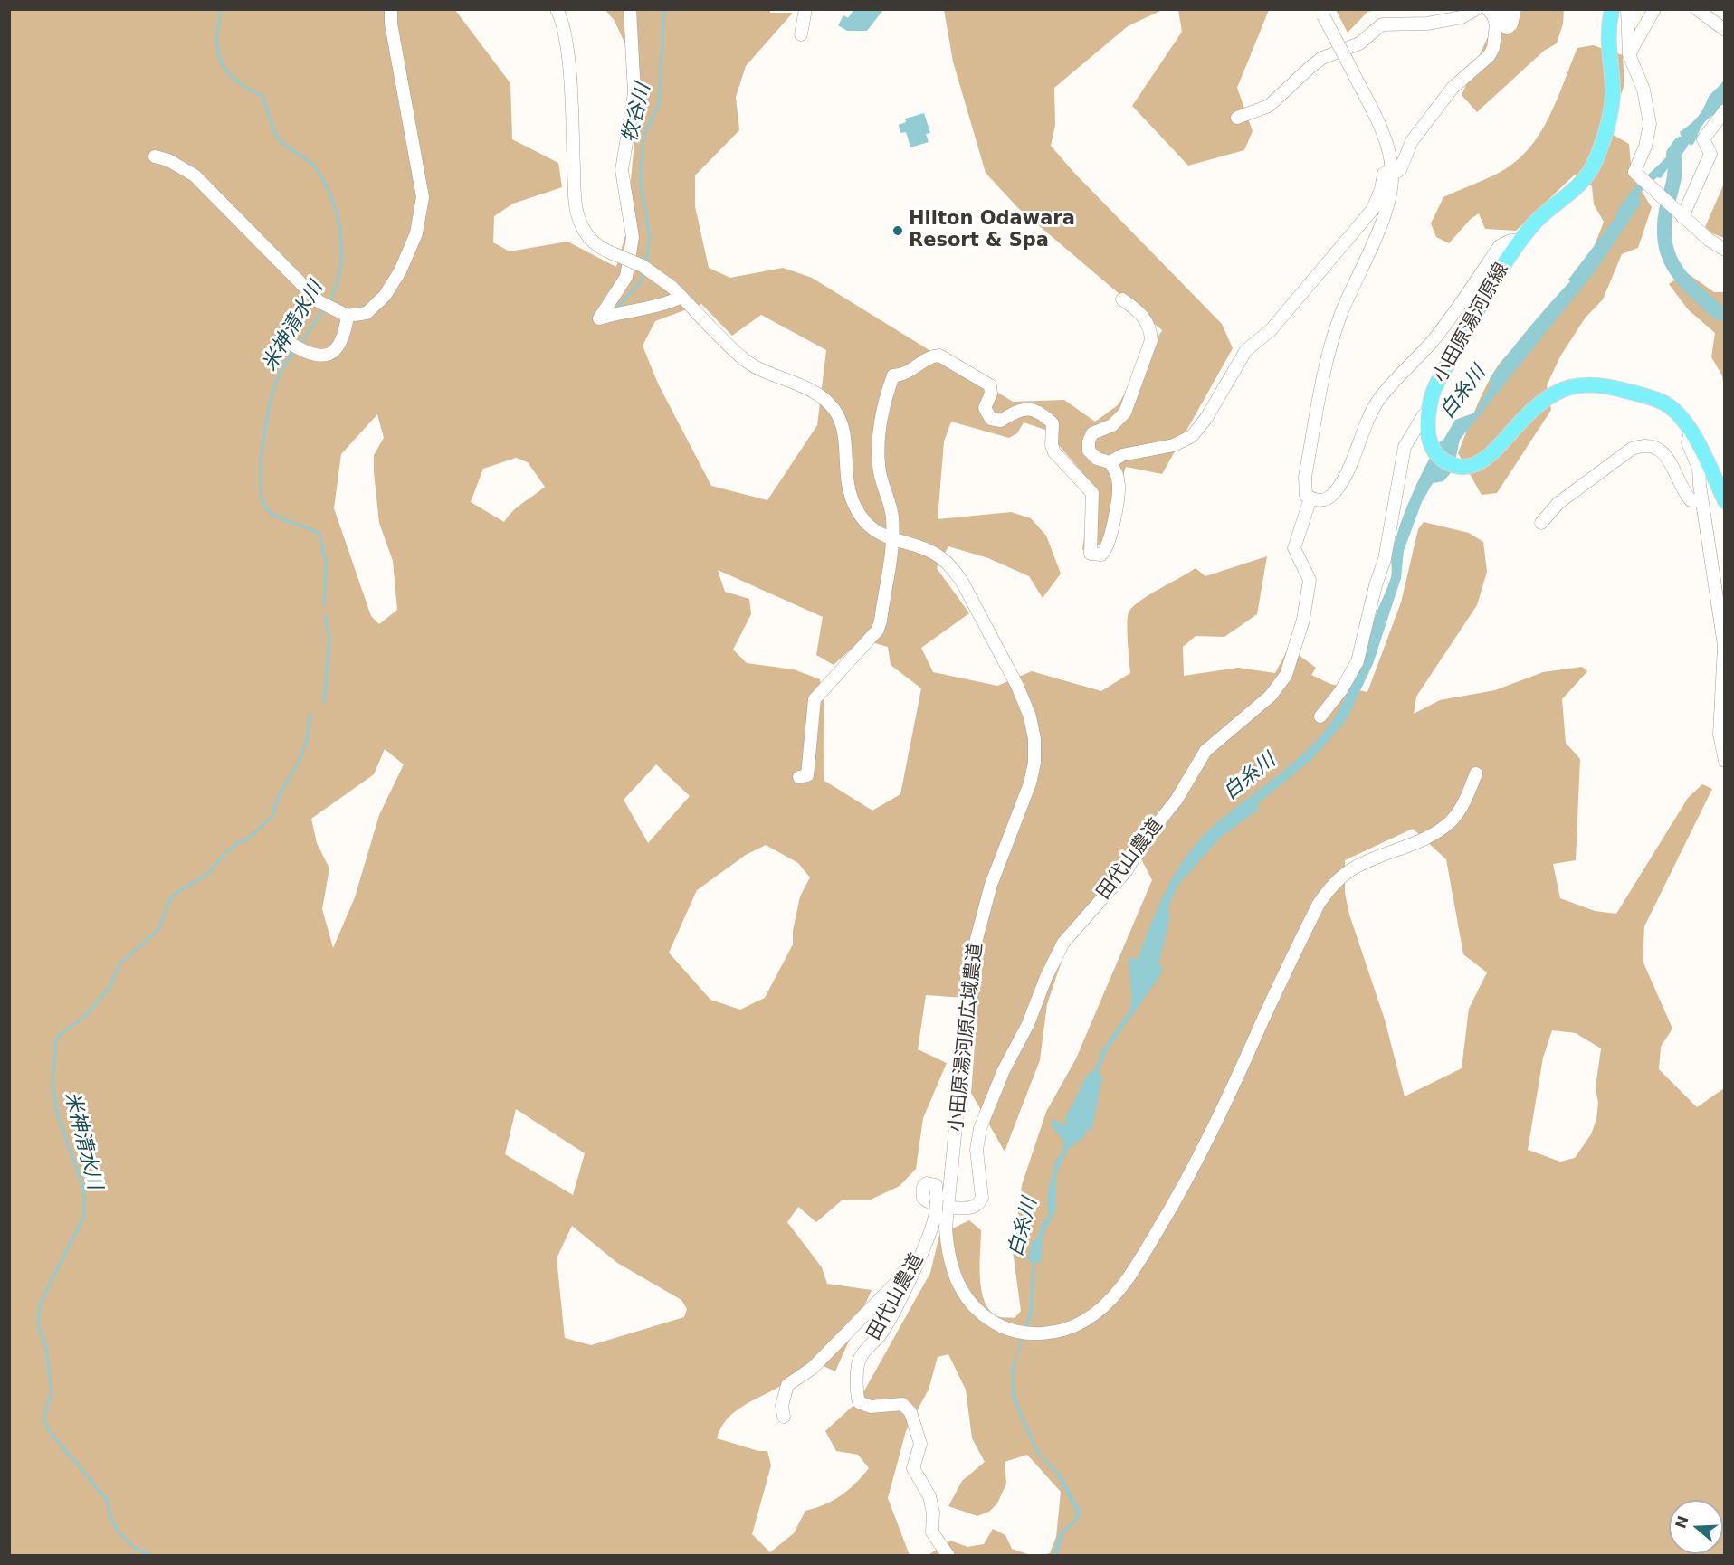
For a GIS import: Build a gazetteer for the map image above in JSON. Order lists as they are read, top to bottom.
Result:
{
  "streets": {
    "main road": ["小田原湯河原線"],
    "street": ["田代山農道", "小田原湯河原広域農道"]
  },
  "crossings": [
    ["田代山農道", "小田原湯河原広域農道"]
  ],
  "water": ["牧谷川", "米神清水川", "白糸川"],
  "places": ["Hilton Odawara Resort & Spa"],
  "north": "left"
}
